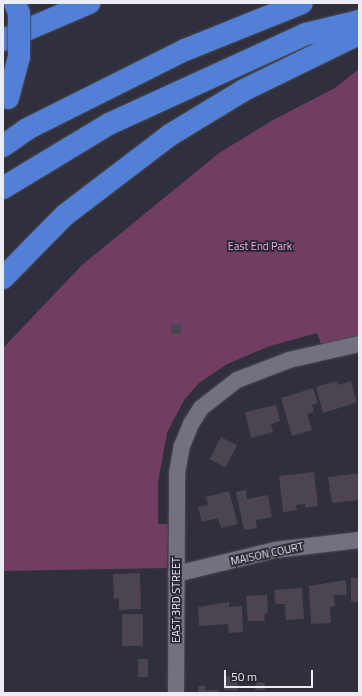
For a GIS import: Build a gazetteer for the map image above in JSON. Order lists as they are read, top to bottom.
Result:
{
  "streets": {
    "street": ["MAISON COURT", "EAST 3RD STREET"]
  },
  "crossings": [
    ["MAISON COURT", "EAST 3RD STREET"]
  ],
  "parks": ["East End Park"],
  "scale_bar": "50 m"
}
